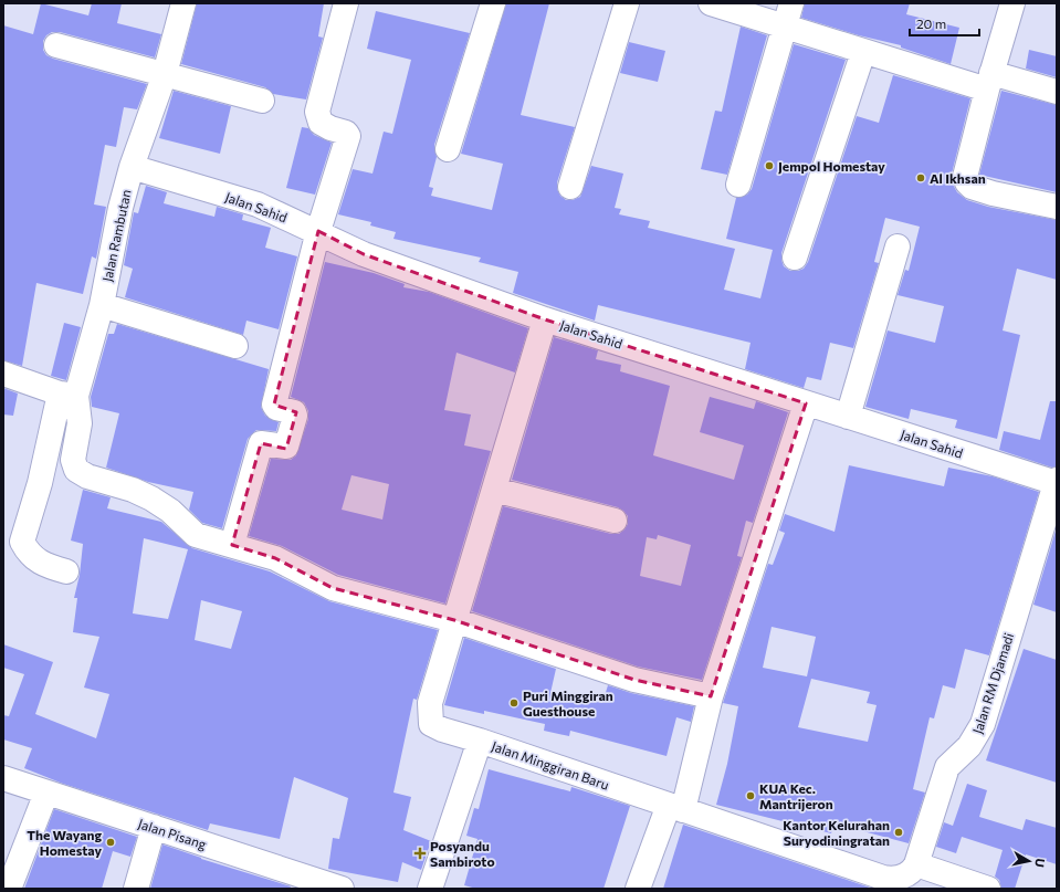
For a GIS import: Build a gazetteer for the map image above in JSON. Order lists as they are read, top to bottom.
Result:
{
  "streets": {
    "street": [
      "Jalan Sahid",
      "Jalan Rambutan",
      "Jalan RM Djamadi",
      "Jalan Minggiran Baru",
      "Jalan Pisang"
    ]
  },
  "crossings": [
    ["Jalan Sahid", "Jalan Rambutan"],
    ["Jalan Sahid", "Jalan RM Djamadi"]
  ],
  "places": {
    "other": [
      "Jempol Homestay",
      "Al Ikhsan",
      "Puri Minggiran Guesthouse",
      "KUA Kec. Mantrijeron",
      "Kantor Kelurahan Suryodiningratan",
      "The Wayang Homestay"
    ],
    "health": ["Posyandu Sambiroto"]
  },
  "scale_bar": "20 m",
  "north": "right"
}
